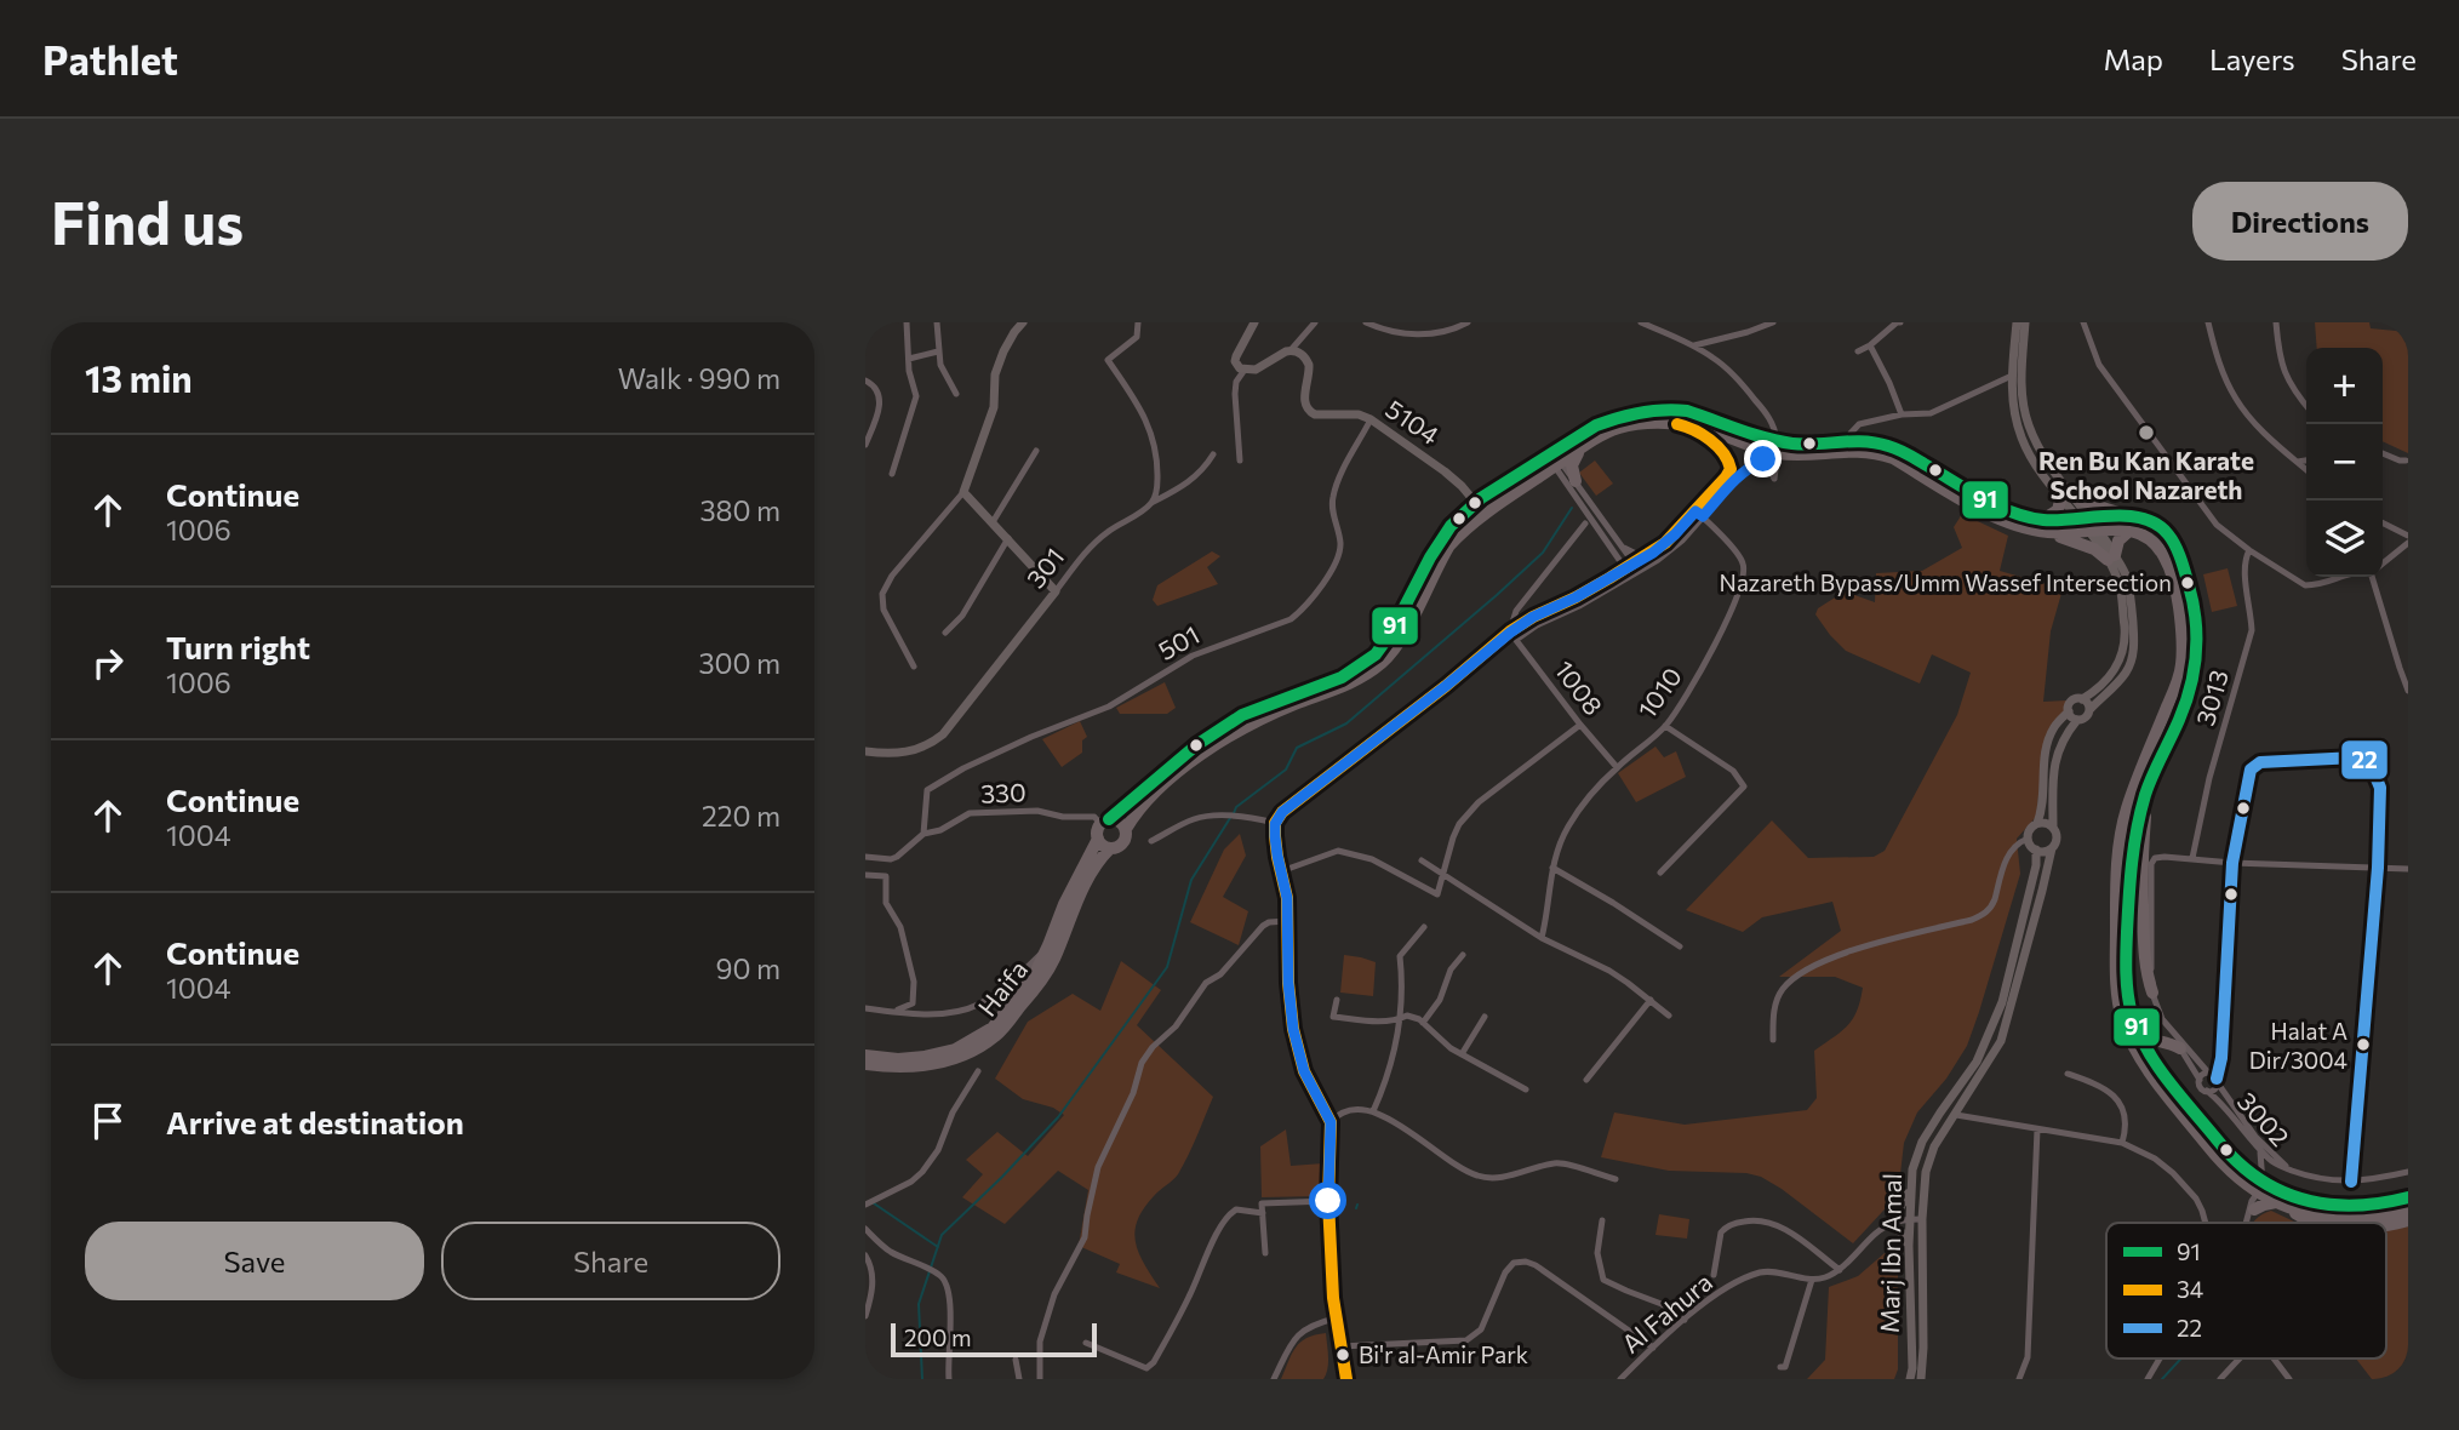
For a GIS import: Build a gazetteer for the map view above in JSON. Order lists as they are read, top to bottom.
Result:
{
  "streets": {
    "highway": ["Haifa"],
    "street": [
      "5104",
      "301",
      "501",
      "1008",
      "1010",
      "3013",
      "330",
      "3002",
      "Marj Ibn Amal",
      "Al Fahura"
    ]
  },
  "crossings": [
    ["5104", "501"],
    ["501", "330"],
    ["1008", "1010"],
    ["330", "Haifa"]
  ],
  "places": [
    "Ren Bu Kan Karate School Nazareth",
    "Nazareth Bypass/Umm Wassef Intersection",
    "Halat A Dir/3004",
    "Bi'r al-Amir Park"
  ],
  "lines": ["transit line 91", "transit line 34", "transit line 22"],
  "legend": ["91", "34", "22"],
  "scale_bar": "200 m",
  "page": {
    "header": "Pathlet",
    "nav": ["Map", "Layers", "Share"],
    "buttons": [
      "Directions",
      ["Save", "Share"]
    ],
    "title": "Find us",
    "heading": ["13 min", "Walk · 990 m"],
    "map_buttons": ["+", "−"],
    "list": [
      ["Continue", "1006", "380 m"],
      ["Turn right", "1006", "300 m"],
      ["Continue", "1004", "220 m"],
      ["Continue", "1004", "90 m"],
      "Arrive at destination"
    ],
    "scale": "200 m"
  }
}
